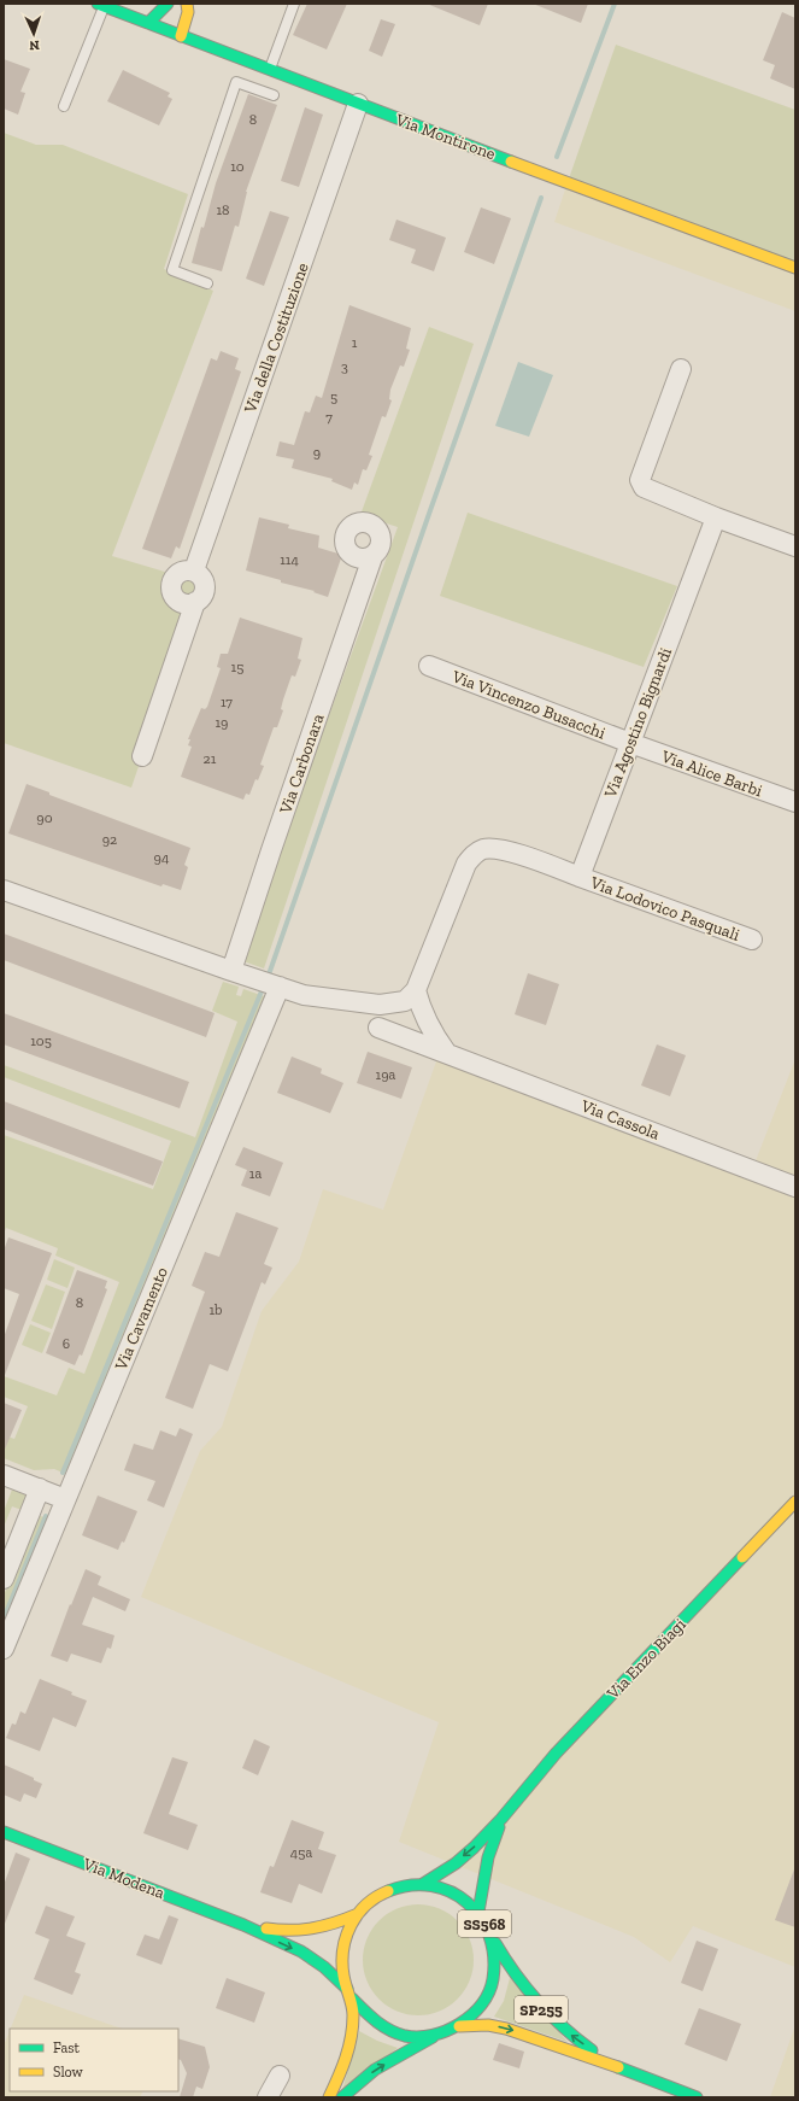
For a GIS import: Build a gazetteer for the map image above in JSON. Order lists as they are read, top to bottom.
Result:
{
  "streets": {
    "main road": [
      "Via Montirone",
      "Via Enzo Biagi",
      "Via Modena",
      "SS568",
      "SP255"
    ],
    "street": [
      "Via della Costituzione",
      "Via Vincenzo Busacchi",
      "Via Agostino Bignardi",
      "Via Carbonara",
      "Via Alice Barbi",
      "Via Lodovico Pasquali",
      "Via Cassola",
      "Via Cavamento"
    ]
  },
  "crossings": [
    ["Via Montirone", "Via della Costituzione"],
    ["Via Vincenzo Busacchi", "Via Agostino Bignardi"],
    ["Via Vincenzo Busacchi", "Via Alice Barbi"],
    ["Via Agostino Bignardi", "Via Alice Barbi"],
    ["Via Agostino Bignardi", "Via Lodovico Pasquali"],
    ["Via Enzo Biagi", "Via Modena"],
    ["Via Enzo Biagi", "SS568"],
    ["Via Modena", "SS568"]
  ],
  "house_numbers": [
    "8",
    "10",
    "18",
    "1",
    "3",
    "5",
    "7",
    "9",
    "114",
    "15",
    "17",
    "19",
    "21",
    "90",
    "92",
    "94",
    "105",
    "19a",
    "1a",
    "8",
    "1b",
    "6",
    "45a"
  ],
  "legend": ["Fast", "Slow"],
  "north": "bottom"
}
